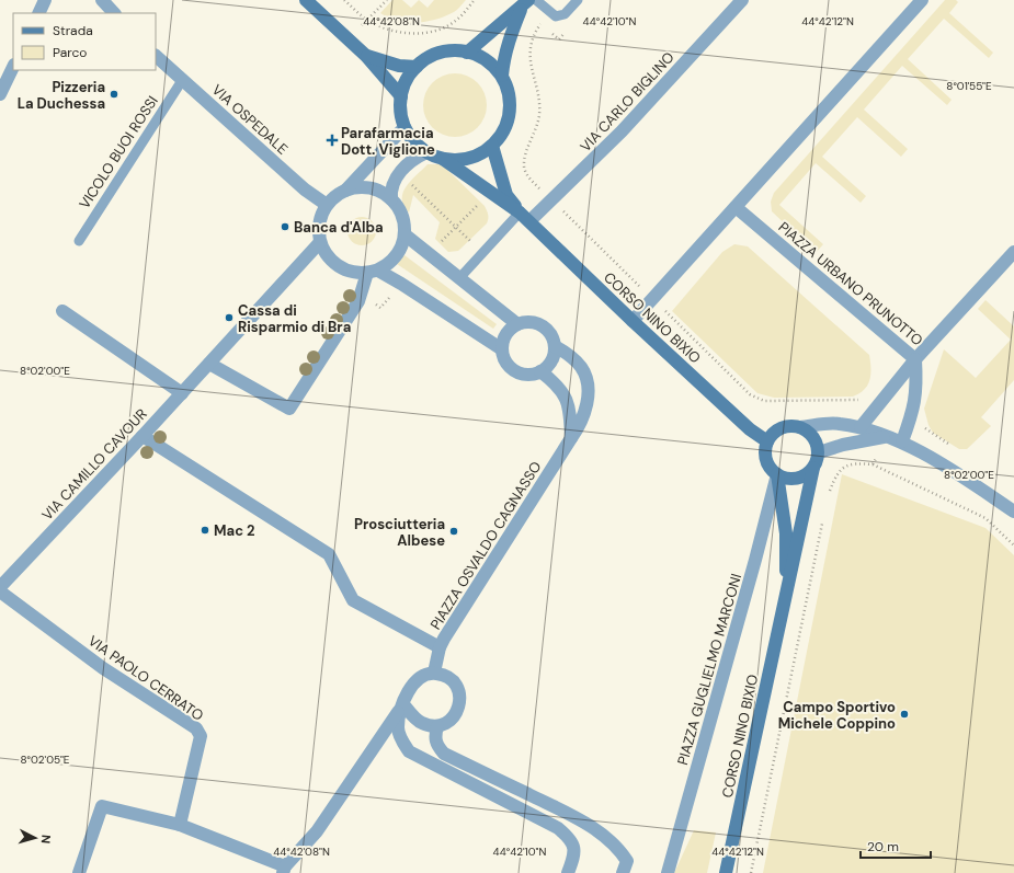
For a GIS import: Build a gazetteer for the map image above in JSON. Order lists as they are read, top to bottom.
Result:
{
  "streets": {
    "main road": ["CORSO NINO BIXIO"],
    "street": [
      "VIA CARLO BIGLINO",
      "VIA OSPEDALE",
      "PIAZZA URBANO PRUNOTTO",
      "VIA CAMILLO CAVOUR",
      "PIAZZA OSVALDO CAGNASSO",
      "PIAZZA GUGLIELMO MARCONI",
      "VIA PAOLO CERRATO"
    ],
    "lane": ["VICOLO BUOI ROSSI"]
  },
  "crossings": [
    ["VIA CARLO BIGLINO", "CORSO NINO BIXIO"],
    ["VIA OSPEDALE", "VICOLO BUOI ROSSI"],
    ["VIA OSPEDALE", "VIA CAMILLO CAVOUR"],
    ["CORSO NINO BIXIO", "PIAZZA GUGLIELMO MARCONI"]
  ],
  "places": {
    "other": [
      "Pizzeria La Duchessa",
      "Banca d'Alba",
      "Cassa di Risparmio di Bra",
      "Mac 2",
      "Prosciutteria Albese",
      "Campo Sportivo Michele Coppino"
    ],
    "health": ["Parafarmacia Dott. Viglione"]
  },
  "legend": ["Strada", "Parco"],
  "scale_bar": "20 m",
  "north": "right",
  "coordinates": [
    "44°42'08\"N",
    "44°42'10\"N",
    "44°42'12\"N",
    "8°01'55\"E",
    "8°02'00\"E",
    "8°02'05\"E"
  ]
}
